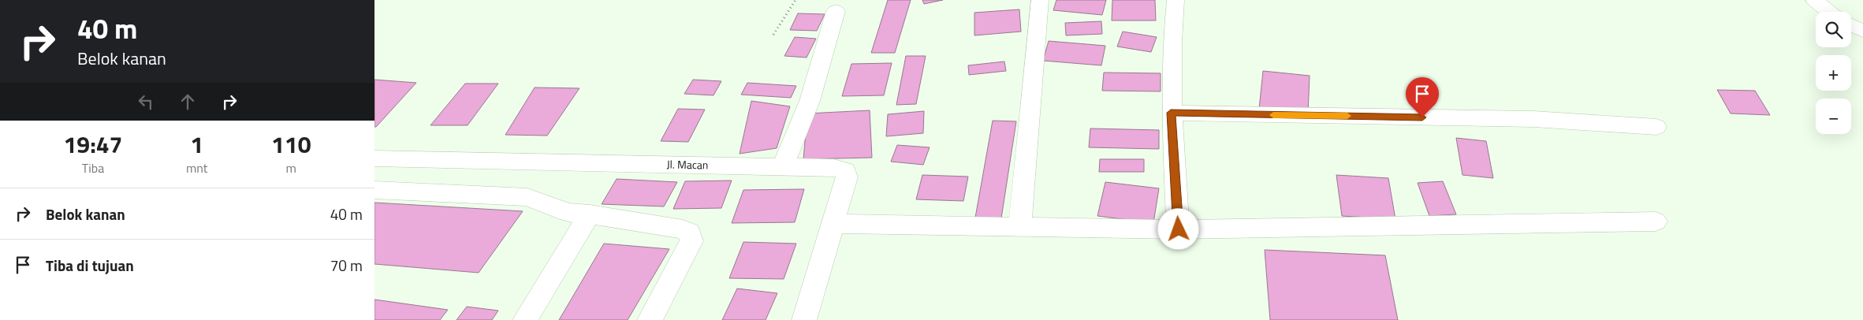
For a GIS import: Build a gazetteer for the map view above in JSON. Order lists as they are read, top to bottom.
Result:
{
  "streets": {
    "street": ["Jl. Macan"]
  },
  "page": {
    "turn": ["40 m", "Belok kanan"],
    "map_buttons": ["+", "−"],
    "eta": [
      "19:47",
      "Tiba",
      "1",
      "mnt",
      "110",
      "m"
    ],
    "list": [
      {
        "name": "Belok kanan",
        "value": "40 m"
      },
      {
        "name": "Tiba di tujuan",
        "value": "70 m"
      }
    ]
  }
}
